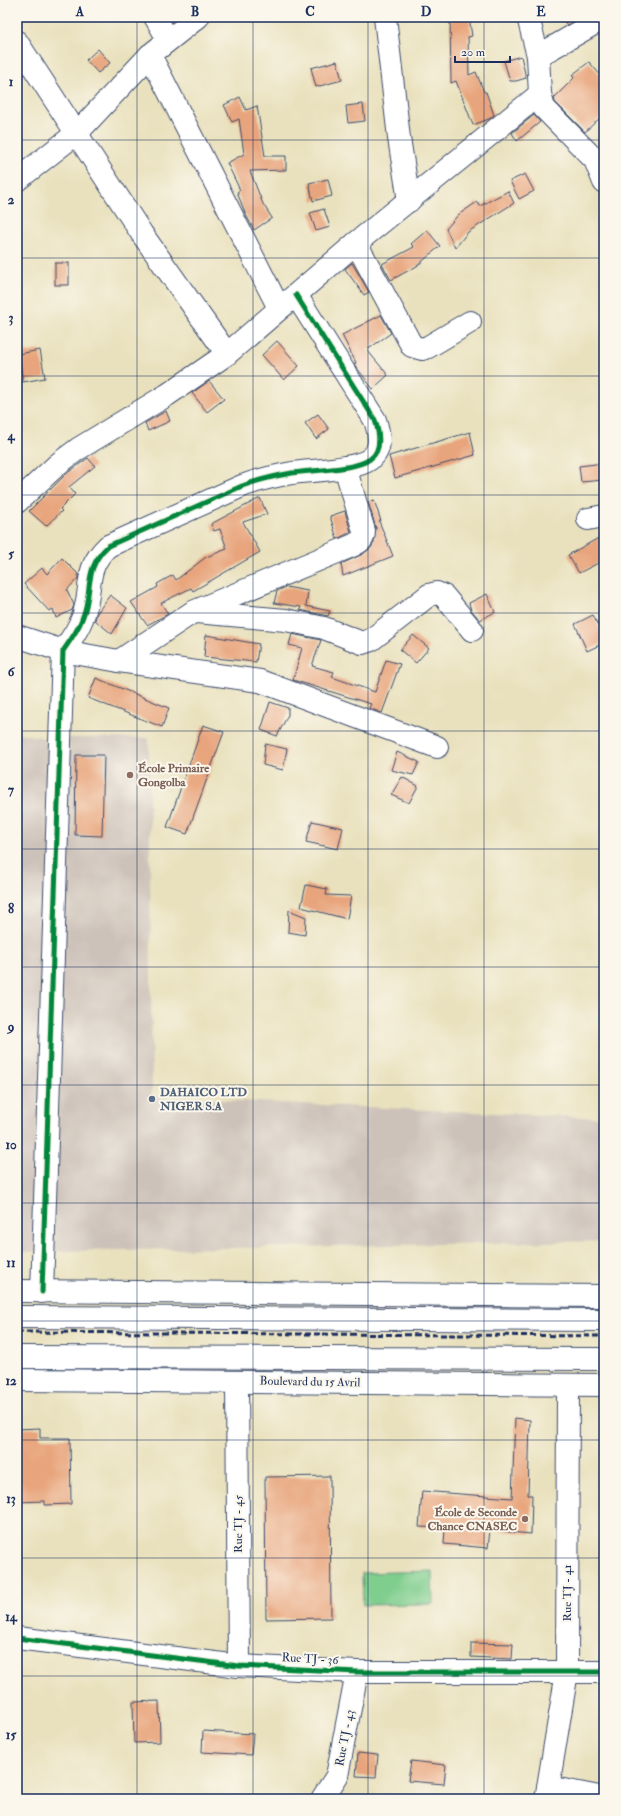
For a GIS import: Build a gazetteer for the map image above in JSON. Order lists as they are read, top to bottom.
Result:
{
  "streets": {
    "main road": [
      "Boulevard du 15 Avril",
      "Rue TJ - 45",
      "Rue TJ - 41",
      "Rue TJ - 36",
      "Rue TJ - 43"
    ]
  },
  "crossings": [
    ["Boulevard du 15 Avril", "Rue TJ - 45"],
    ["Boulevard du 15 Avril", "Rue TJ - 41"],
    ["Rue TJ - 45", "Rue TJ - 36"],
    ["Rue TJ - 41", "Rue TJ - 36"],
    ["Rue TJ - 36", "Rue TJ - 43"]
  ],
  "places": ["École Primaire Gongolba", "DAHAICO LTD NIGER S.A", "École de Seconde Chance CNASEC"],
  "scale_bar": "20 m",
  "grid": {
    "columns": [
      "A",
      "B",
      "C",
      "D",
      "E"
    ],
    "rows": [
      "1",
      "2",
      "3",
      "4",
      "5",
      "6",
      "7",
      "8",
      "9",
      "10",
      "11",
      "12",
      "13",
      "14",
      "15"
    ]
  }
}
